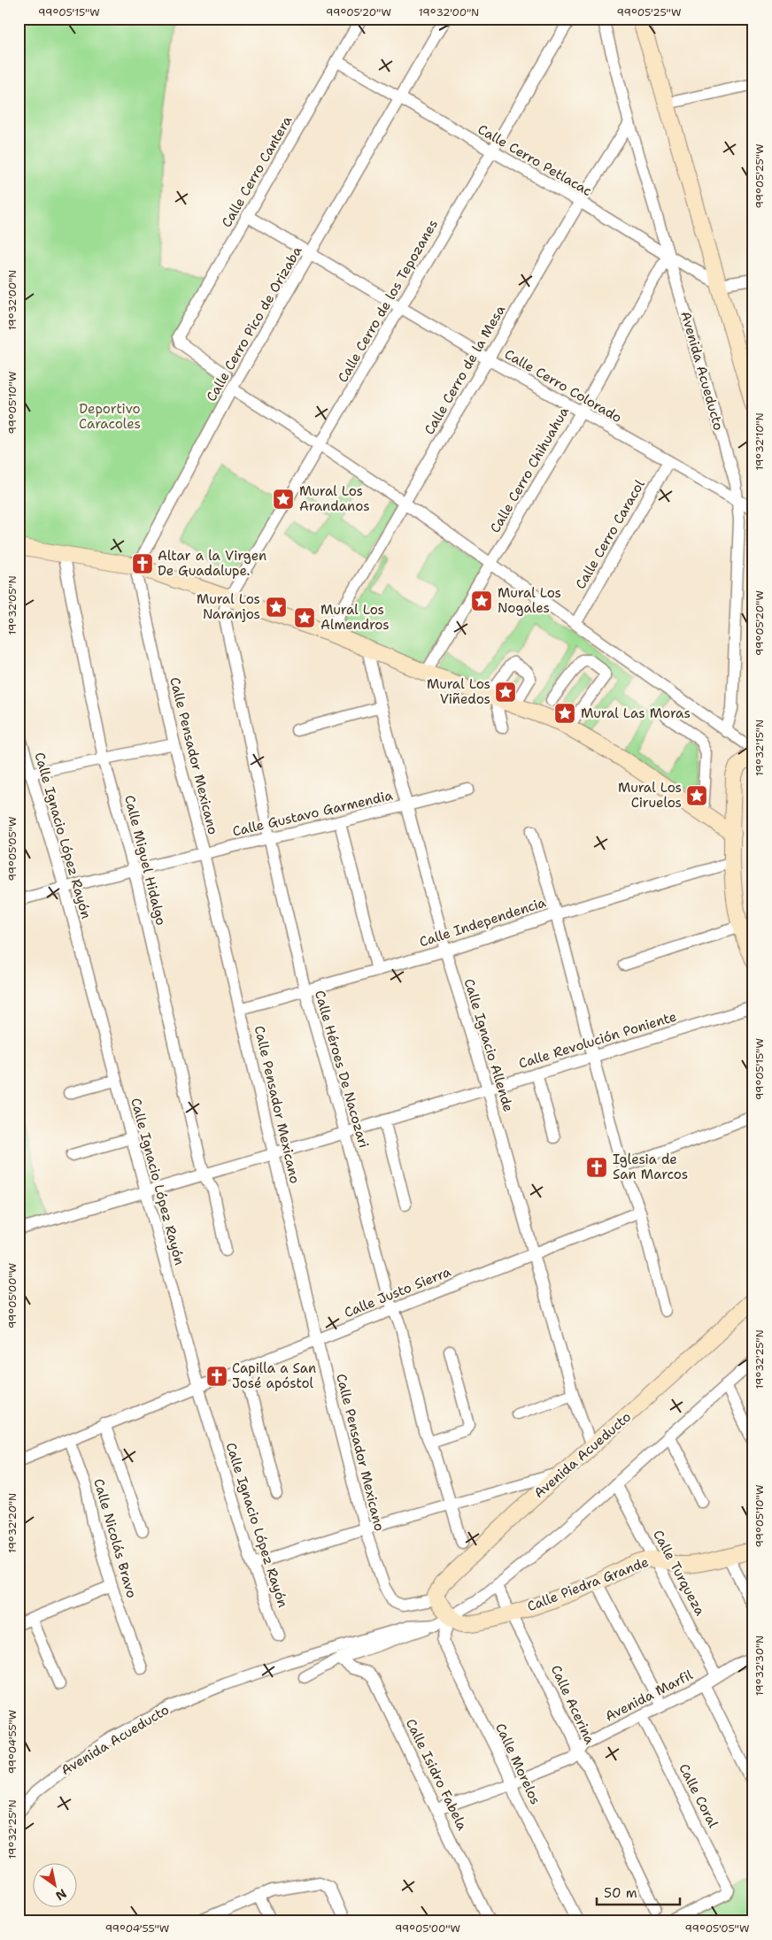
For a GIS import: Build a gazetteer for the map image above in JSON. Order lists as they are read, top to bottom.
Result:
{
  "streets": {
    "main road": ["Avenida Acueducto", "Calle Piedra Grande"],
    "street": [
      "Calle Cerro Petlacac",
      "Calle Cerro Cantera",
      "Calle Cerro de los Tepozanes",
      "Calle Cerro Pico de Orizaba",
      "Calle Cerro de la Mesa",
      "Calle Cerro Colorado",
      "Calle Cerro Chihuahua",
      "Calle Cerro Caracol",
      "Calle Pensador Mexicano",
      "Calle Gustavo Garmendia",
      "Calle Ignacio López Rayón",
      "Calle Miguel Hidalgo",
      "Calle Independencia",
      "Calle Revolución Poniente",
      "Calle Ignacio Allende",
      "Calle Héroes De Nacozari",
      "Calle Justo Sierra",
      "Calle Nicolás Bravo",
      "Calle Turqueza",
      "Avenida Marfil",
      "Calle Acerina",
      "Calle Morelos",
      "Calle Isidro Fabela",
      "Calle Coral"
    ]
  },
  "crossings": [
    ["Calle Cerro Petlacac", "Calle Cerro Cantera"],
    ["Calle Cerro Petlacac", "Calle Cerro de los Tepozanes"],
    ["Calle Cerro Petlacac", "Calle Cerro Pico de Orizaba"],
    ["Calle Cerro Petlacac", "Calle Cerro de la Mesa"],
    ["Calle Cerro Petlacac", "Avenida Acueducto"],
    ["Calle Cerro Petlacac", "Calle Cerro Chihuahua"],
    ["Calle Cerro Cantera", "Calle Cerro Colorado"],
    ["Calle Cerro de los Tepozanes", "Calle Cerro Colorado"],
    ["Calle Cerro de los Tepozanes", "Calle Héroes De Nacozari"],
    ["Calle Cerro Pico de Orizaba", "Calle Cerro Colorado"],
    ["Calle Cerro Pico de Orizaba", "Calle Pensador Mexicano"],
    ["Calle Cerro de la Mesa", "Avenida Acueducto"],
    ["Calle Cerro de la Mesa", "Calle Cerro Colorado"],
    ["Avenida Acueducto", "Calle Cerro Colorado"],
    ["Avenida Acueducto", "Calle Cerro Chihuahua"],
    ["Avenida Acueducto", "Calle Pensador Mexicano"],
    ["Avenida Acueducto", "Calle Ignacio Allende"],
    ["Avenida Acueducto", "Calle Turqueza"],
    ["Avenida Acueducto", "Calle Piedra Grande"],
    ["Avenida Acueducto", "Calle Acerina"],
    ["Avenida Acueducto", "Calle Morelos"],
    ["Calle Cerro Colorado", "Calle Cerro Chihuahua"],
    ["Calle Cerro Colorado", "Calle Cerro Caracol"],
    ["Calle Pensador Mexicano", "Calle Gustavo Garmendia"],
    ["Calle Pensador Mexicano", "Calle Independencia"],
    ["Calle Pensador Mexicano", "Calle Revolución Poniente"],
    ["Calle Pensador Mexicano", "Calle Justo Sierra"],
    ["Calle Gustavo Garmendia", "Calle Ignacio López Rayón"],
    ["Calle Gustavo Garmendia", "Calle Miguel Hidalgo"],
    ["Calle Gustavo Garmendia", "Calle Ignacio Allende"],
    ["Calle Gustavo Garmendia", "Calle Héroes De Nacozari"],
    ["Calle Ignacio López Rayón", "Calle Revolución Poniente"],
    ["Calle Ignacio López Rayón", "Calle Justo Sierra"],
    ["Calle Miguel Hidalgo", "Calle Revolución Poniente"],
    ["Calle Independencia", "Calle Ignacio Allende"],
    ["Calle Independencia", "Calle Héroes De Nacozari"],
    ["Calle Revolución Poniente", "Calle Ignacio Allende"],
    ["Calle Revolución Poniente", "Calle Héroes De Nacozari"],
    ["Calle Ignacio Allende", "Calle Justo Sierra"],
    ["Calle Héroes De Nacozari", "Calle Justo Sierra"],
    ["Calle Justo Sierra", "Calle Nicolás Bravo"],
    ["Calle Turqueza", "Calle Piedra Grande"],
    ["Calle Turqueza", "Avenida Marfil"],
    ["Calle Piedra Grande", "Calle Acerina"],
    ["Calle Piedra Grande", "Calle Morelos"],
    ["Avenida Marfil", "Calle Acerina"],
    ["Avenida Marfil", "Calle Morelos"],
    ["Avenida Marfil", "Calle Isidro Fabela"],
    ["Avenida Marfil", "Calle Coral"]
  ],
  "parks": ["Deportivo Caracoles"],
  "places": {
    "place": [
      "Mural Los Arandanos",
      "Mural Los Nogales",
      "Mural Los Naranjos",
      "Mural Los Almendros",
      "Mural Los Viñedos",
      "Mural Las Moras",
      "Mural Los Ciruelos"
    ],
    "church": ["Altar a la Virgen De Guadalupe.", "Iglesia de San Marcos", "Capilla a San José apóstol"]
  },
  "scale_bar": "50 m",
  "north": "bottom right",
  "coordinates": [
    "99°05'15\"W",
    "99°05'20\"W",
    "19°32'00\"N",
    "99°05'25\"W",
    "99°05'10\"W",
    "19°32'10\"N",
    "19°32'05\"N",
    "19°32'15\"N",
    "99°05'05\"W",
    "99°05'00\"W",
    "19°32'25\"N",
    "19°32'20\"N",
    "19°32'30\"N",
    "99°04'55\"W"
  ]
}
